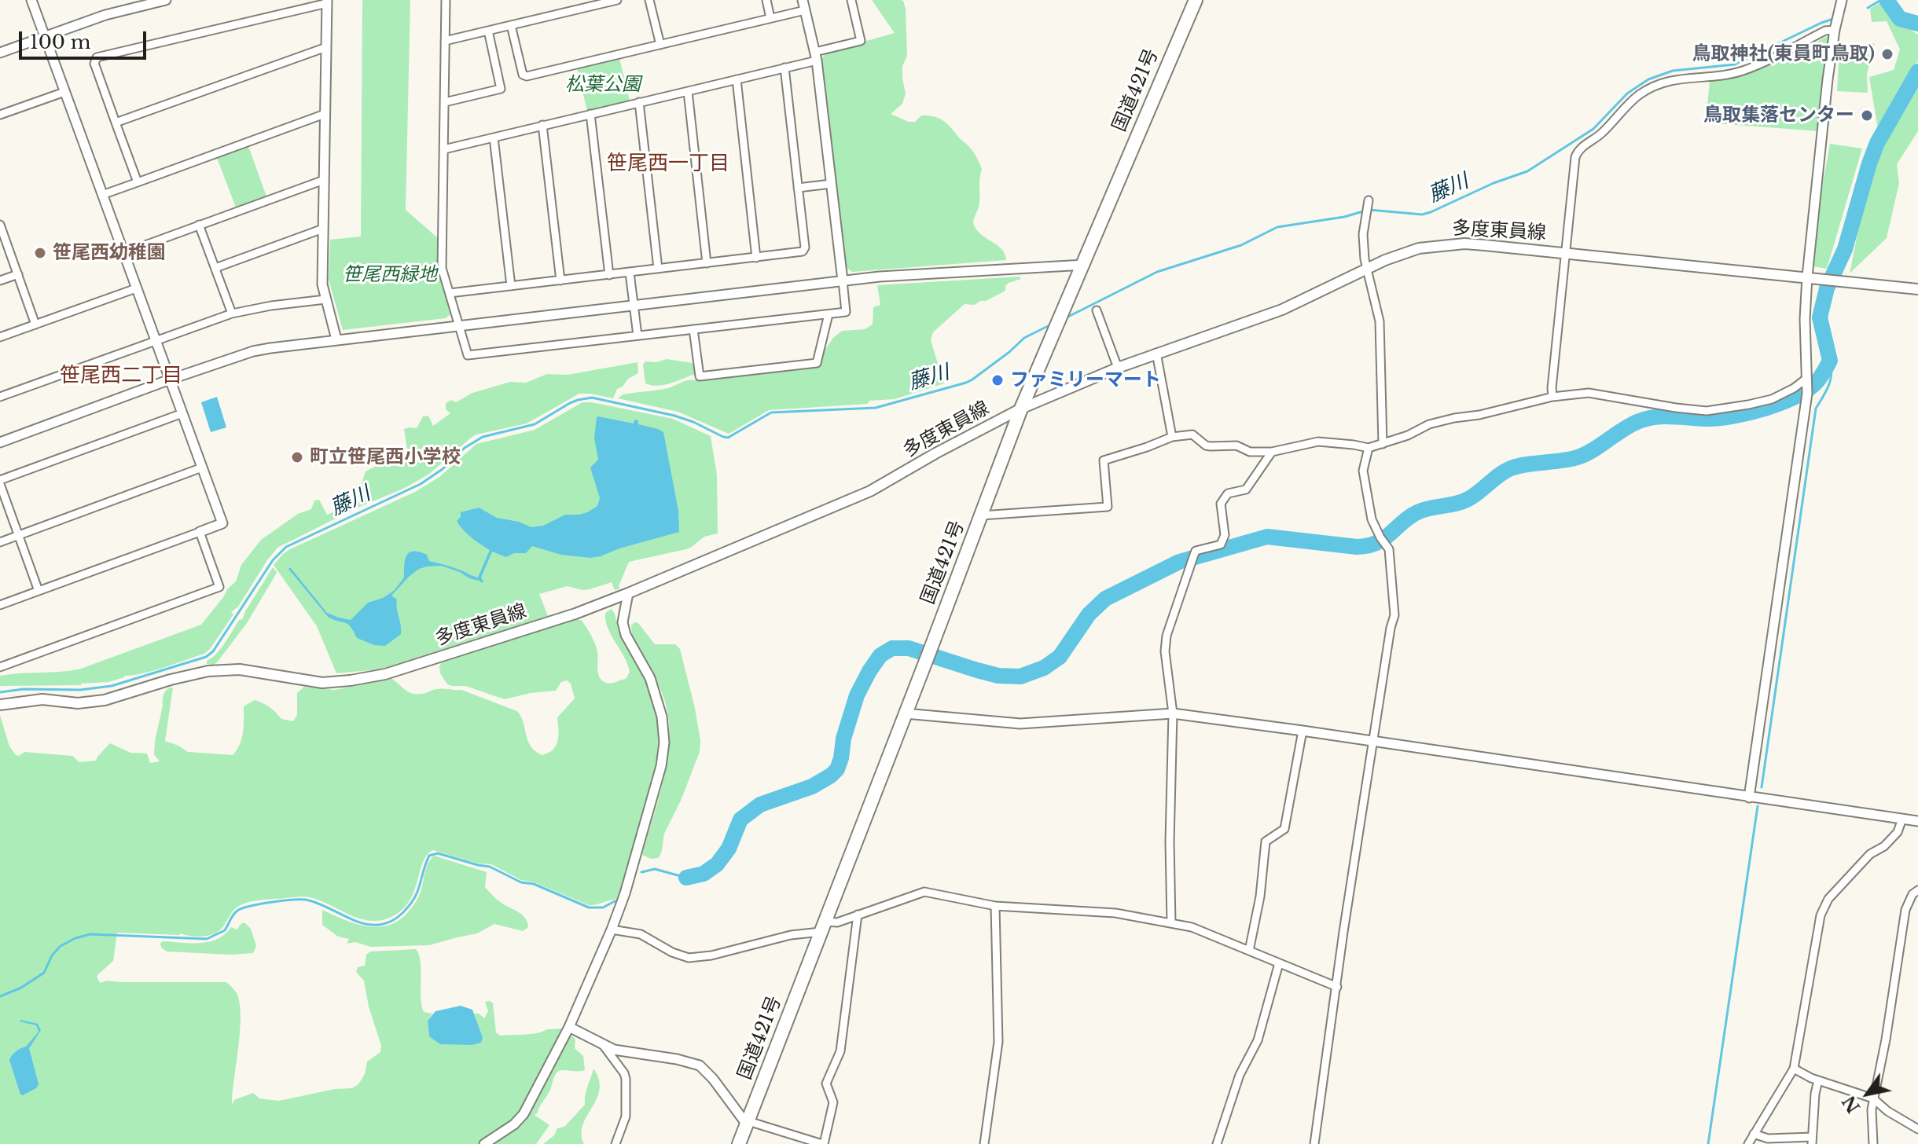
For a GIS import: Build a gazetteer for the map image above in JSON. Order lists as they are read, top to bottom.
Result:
{
  "streets": {
    "highway": ["国道421号"],
    "main road": ["多度東員線"]
  },
  "crossings": [
    ["国道421号", "多度東員線"]
  ],
  "districts": ["笹尾西一丁目", "笹尾西二丁目"],
  "water": ["藤川"],
  "parks": ["松葉公園", "笹尾西緑地"],
  "places": [
    "鳥取神社(東員町鳥取)",
    "鳥取集落センター",
    "笹尾西幼稚園",
    "ファミリーマート",
    "町立笹尾西小学校"
  ],
  "scale_bar": "100 m",
  "north": "bottom left"
}
